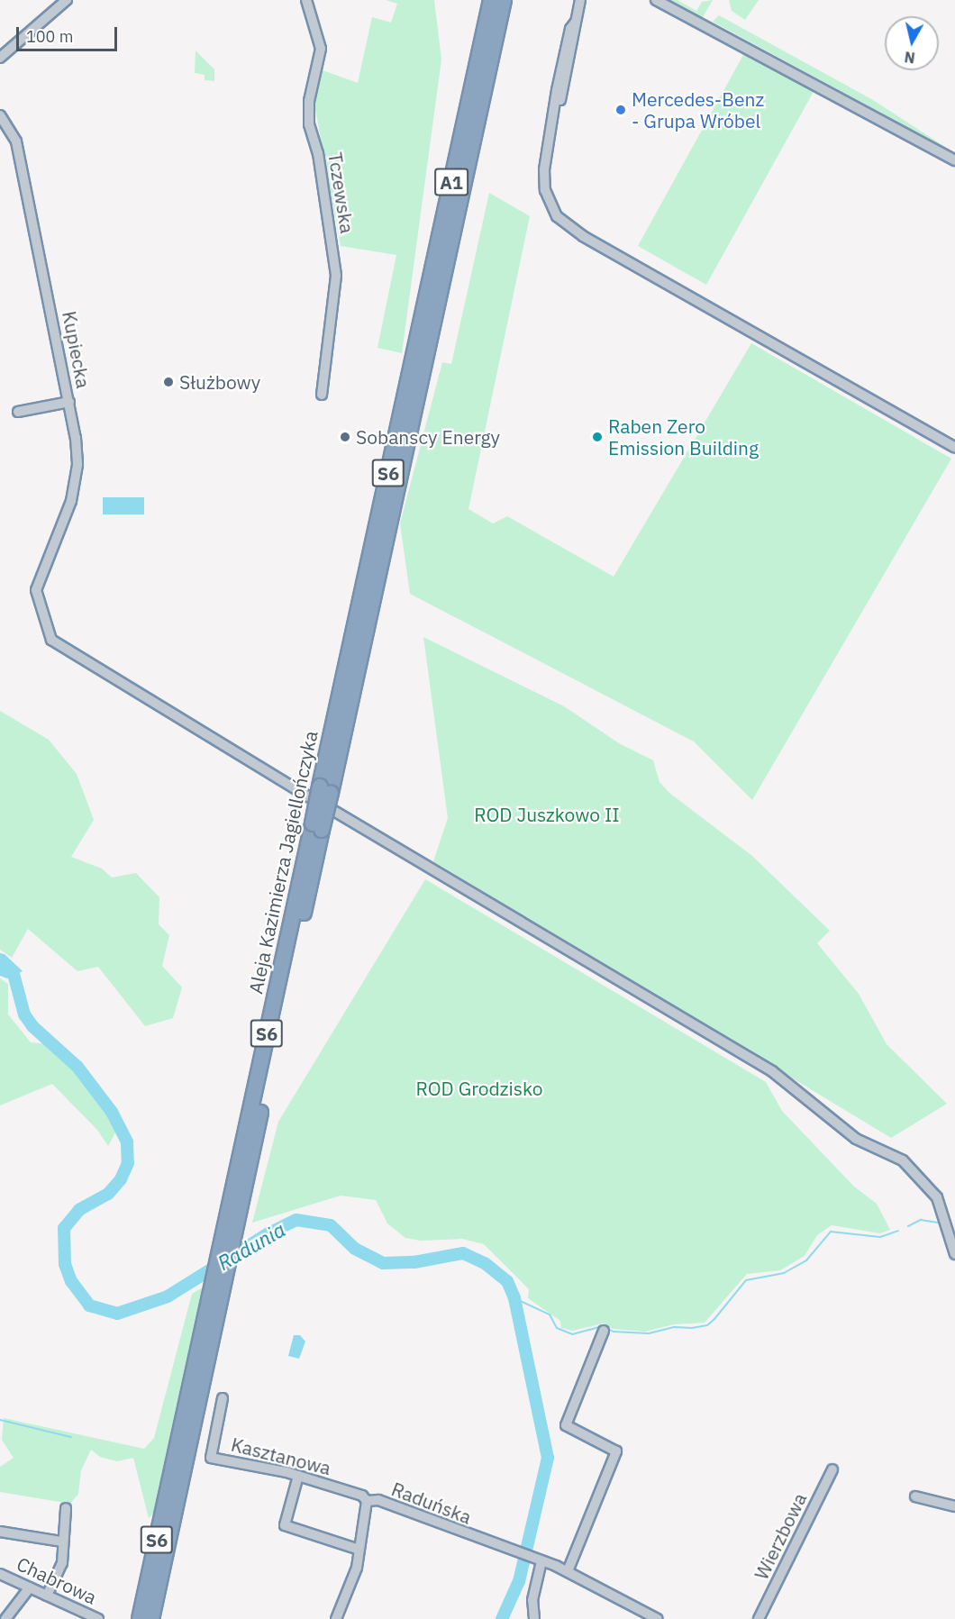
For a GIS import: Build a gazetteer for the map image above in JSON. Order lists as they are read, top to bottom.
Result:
{
  "streets": {
    "highway": ["A1", "S6", "Aleja Kazimierza Jagiellończyka"],
    "street": [
      "Tczewska",
      "Kupiecka",
      "Kasztanowa",
      "Raduńska",
      "Wierzbowa",
      "Chabrowa"
    ]
  },
  "crossings": [
    ["A1", "Aleja Kazimierza Jagiellończyka"],
    ["Kupiecka", "Aleja Kazimierza Jagiellończyka"],
    ["Kasztanowa", "Raduńska"]
  ],
  "water": ["Radunia"],
  "parks": ["ROD Juszkowo II", "ROD Grodzisko"],
  "places": [
    "Mercedes-Benz - Grupa Wróbel",
    "Służbowy",
    "Sobanscy Energy",
    "Raben Zero Emission Building"
  ],
  "scale_bar": "100 m",
  "north": "bottom"
}
